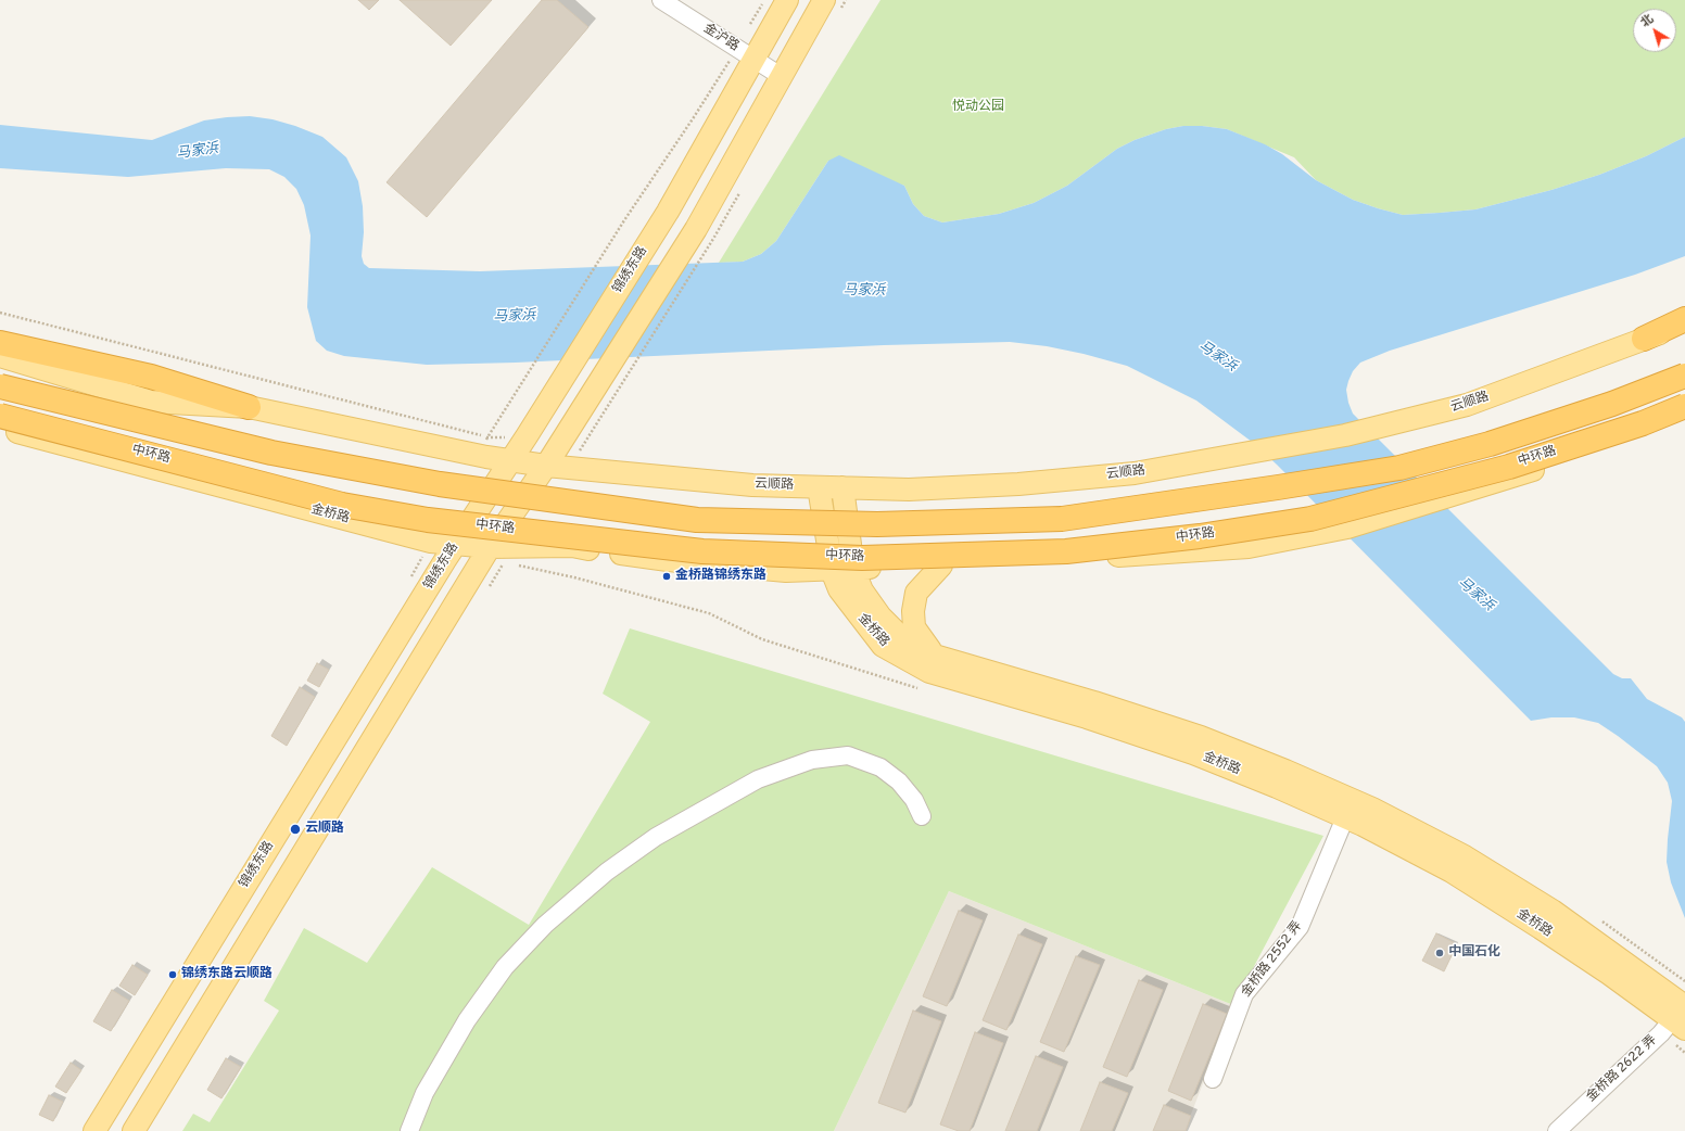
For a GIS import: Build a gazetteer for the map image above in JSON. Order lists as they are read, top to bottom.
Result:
{
  "streets": {
    "highway": ["中环路"],
    "main road": ["锦绣东路", "云顺路", "金桥路"],
    "street": ["金沪路", "金桥路 2552 弄", "金桥路 2622 弄"]
  },
  "crossings": [
    ["金沪路", "锦绣东路"],
    ["锦绣东路", "金桥路"],
    ["云顺路", "金桥路"],
    ["金桥路", "金桥路 2552 弄"],
    ["金桥路", "金桥路 2622 弄"]
  ],
  "water": ["马家浜"],
  "parks": ["悦动公园"],
  "places": [
    "金桥路锦绣东路",
    "云顺路",
    "中国石化",
    "锦绣东路云顺路"
  ],
  "north": "top left"
}
